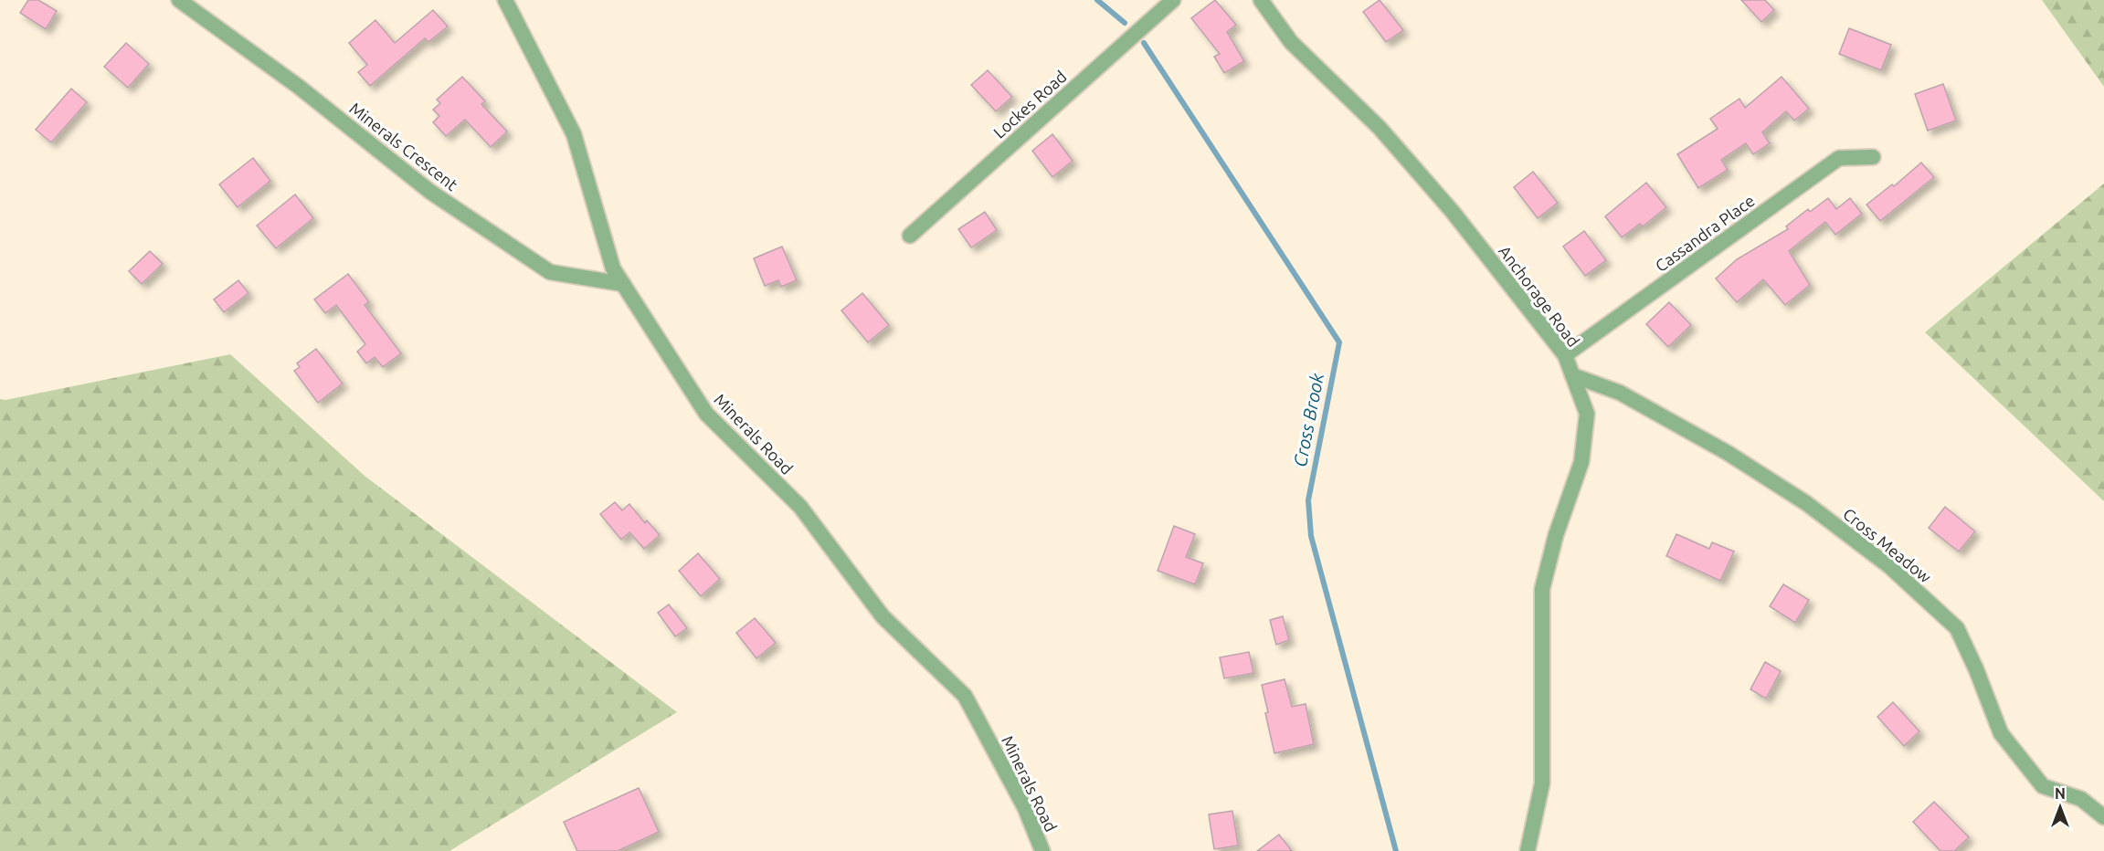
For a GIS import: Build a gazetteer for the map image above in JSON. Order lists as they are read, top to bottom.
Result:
{
  "streets": {
    "street": [
      "Lockes Road",
      "Minerals Crescent",
      "Cassandra Place",
      "Anchorage Road",
      "Minerals Road",
      "Cross Meadow"
    ]
  },
  "crossings": [
    ["Minerals Crescent", "Minerals Road"],
    ["Cassandra Place", "Anchorage Road"],
    ["Anchorage Road", "Cross Meadow"]
  ],
  "water": ["Cross Brook"],
  "north": "top"
}
